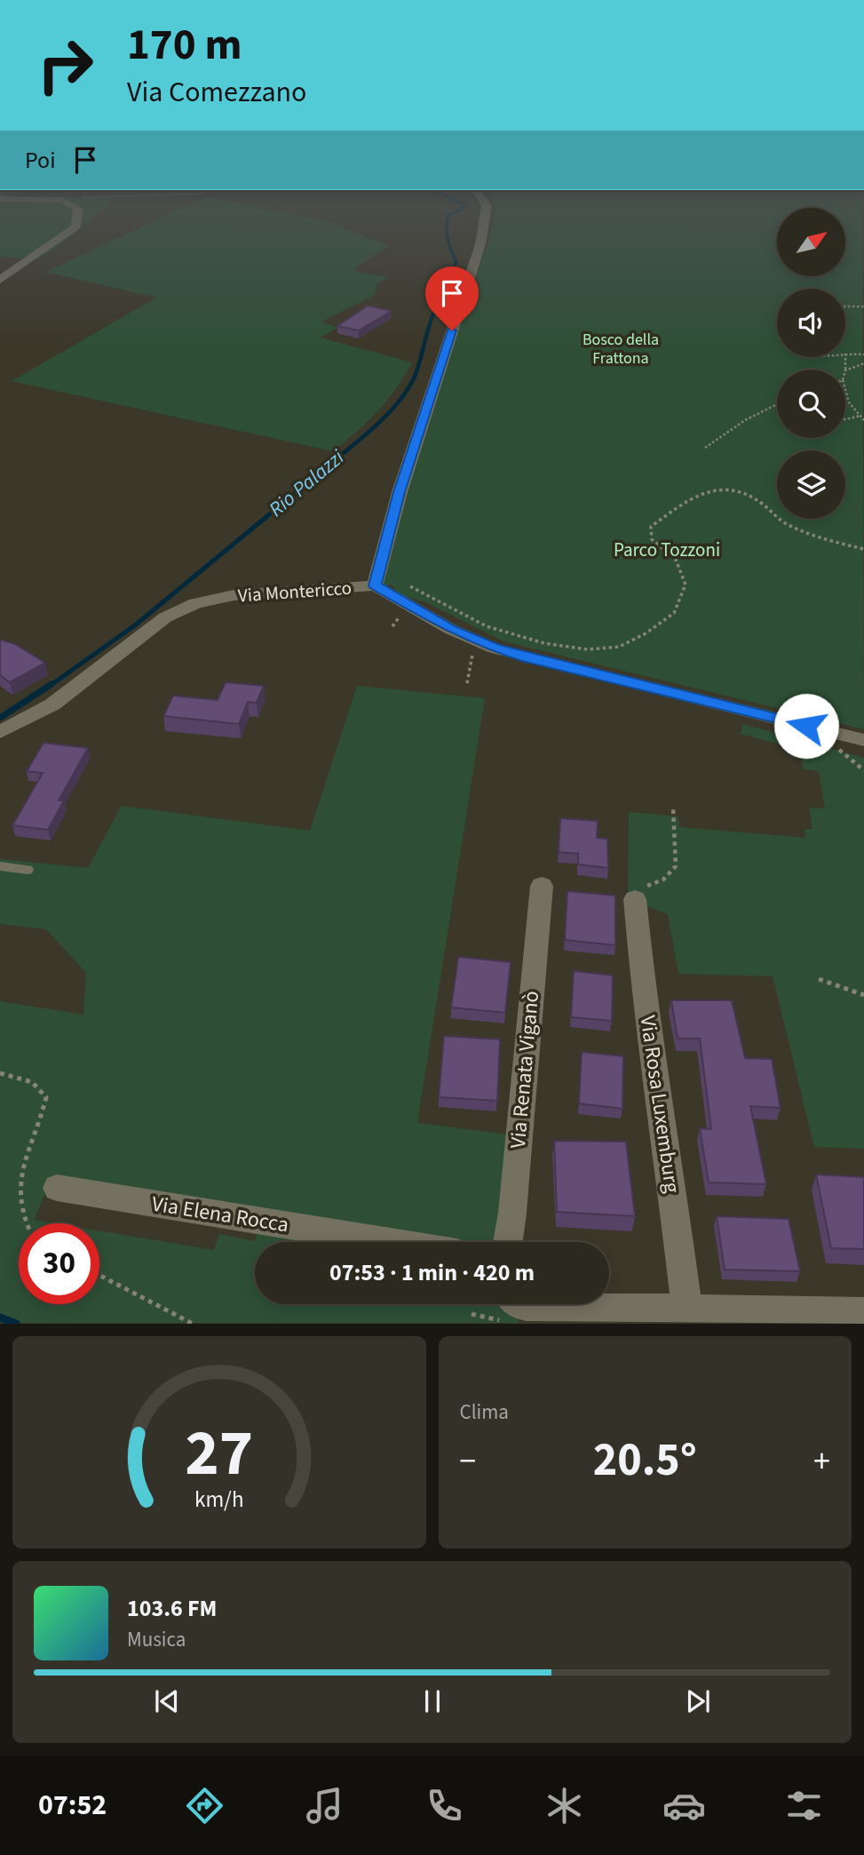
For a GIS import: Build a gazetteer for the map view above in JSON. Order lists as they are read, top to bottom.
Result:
{
  "streets": {
    "street": [
      "Via Montericco",
      "Via Renata Viganò",
      "Via Rosa Luxemburg",
      "Via Elena Rocca"
    ]
  },
  "water": ["Rio Palazzi"],
  "parks": ["Bosco della Frattona", "Parco Tozzoni"],
  "north": "top right",
  "page": {
    "turn": ["170 m", "Via Comezzano"],
    "then": "Poi",
    "limit": "30",
    "trip": "07:53 · 1 min · 420 m",
    "tile": "Clima",
    "heat": ["−", "20.5°", "+"],
    "song": ["103.6 FM", "Musica"],
    "tabs": "07:52",
    "gauge": ["27", "km/h"]
  }
}
